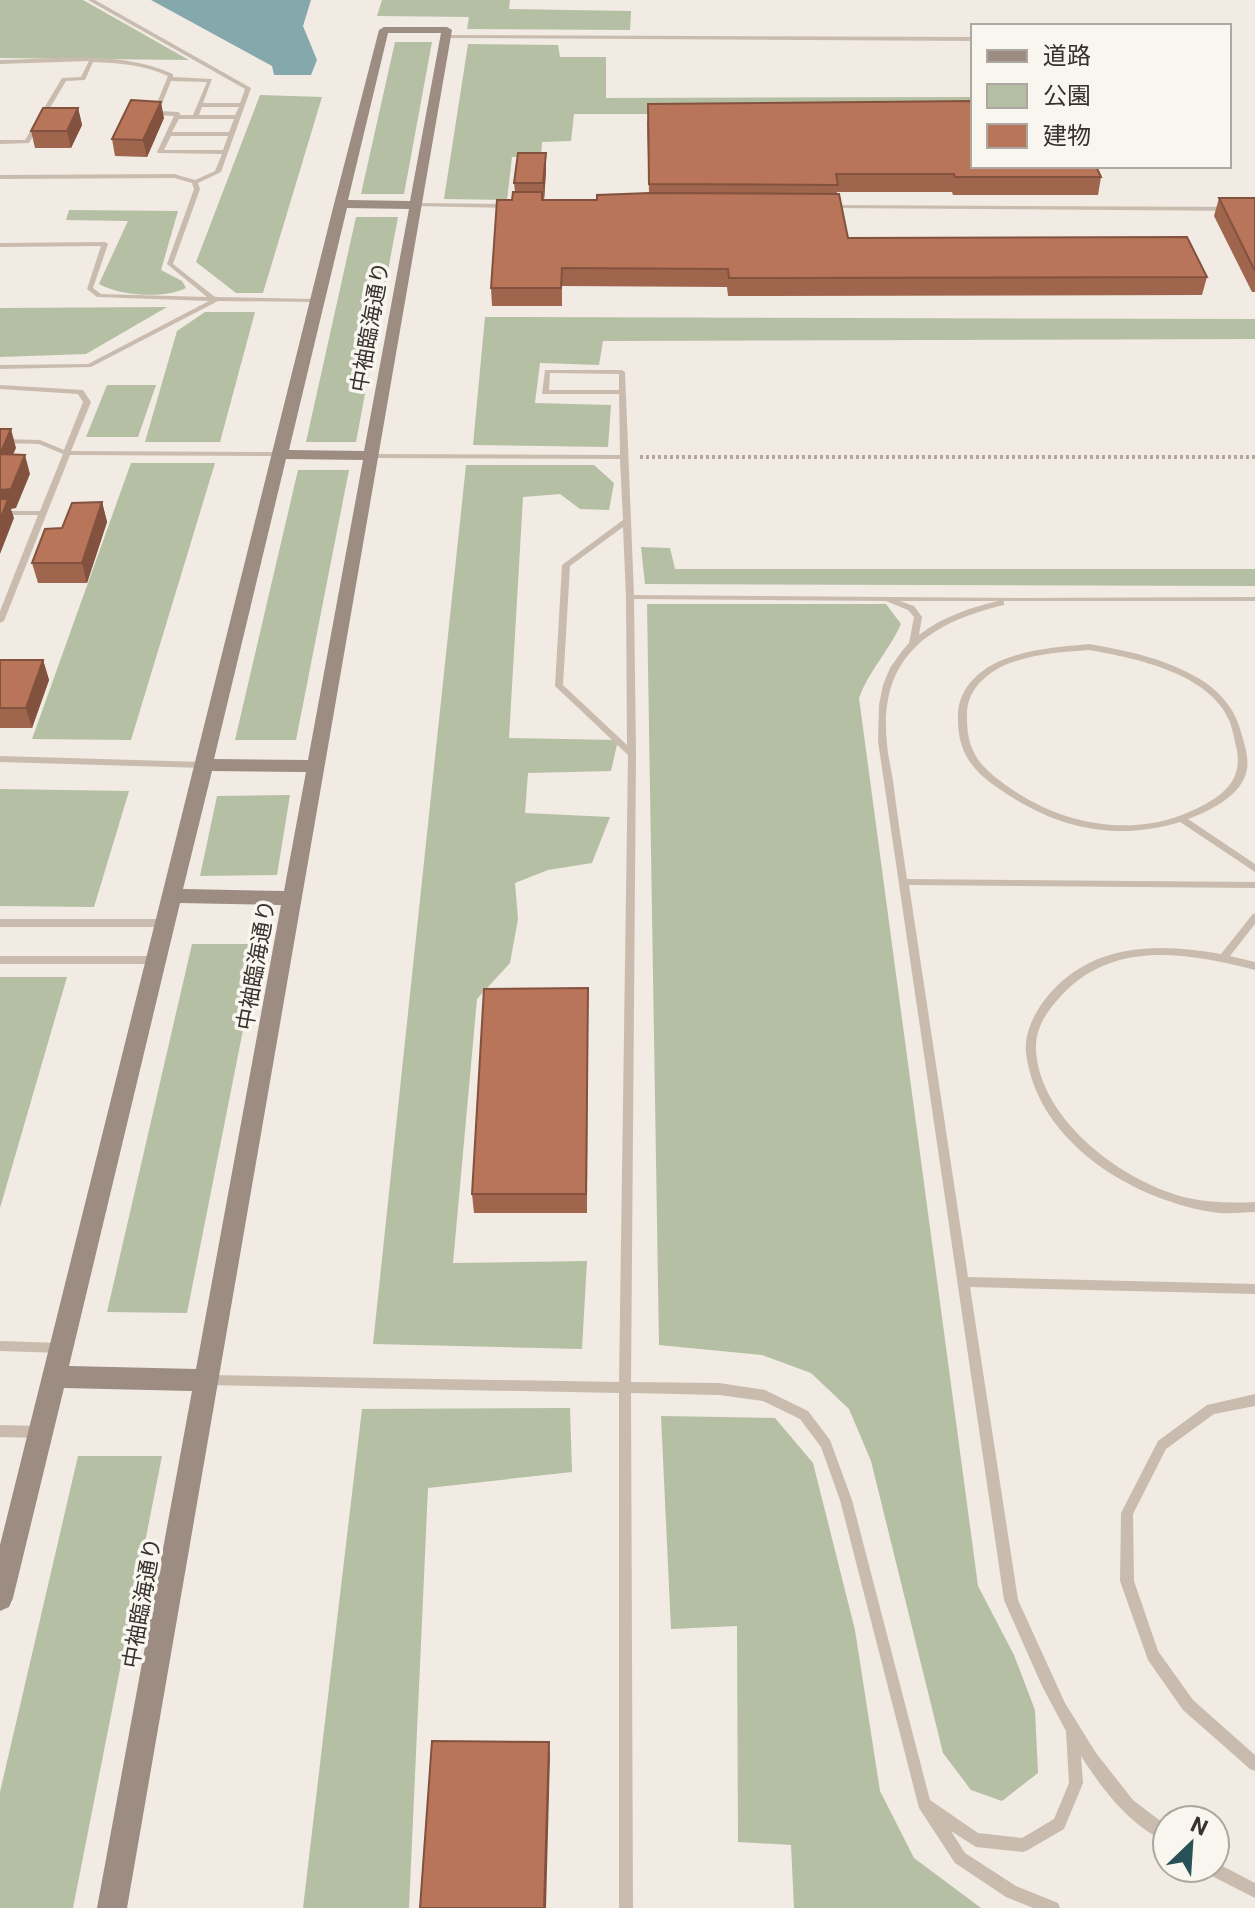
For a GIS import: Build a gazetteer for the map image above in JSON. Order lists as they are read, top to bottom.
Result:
{
  "streets": {
    "street": ["中袖臨海通り"]
  },
  "legend": ["道路", "公園", "建物"],
  "north": "top right"
}
